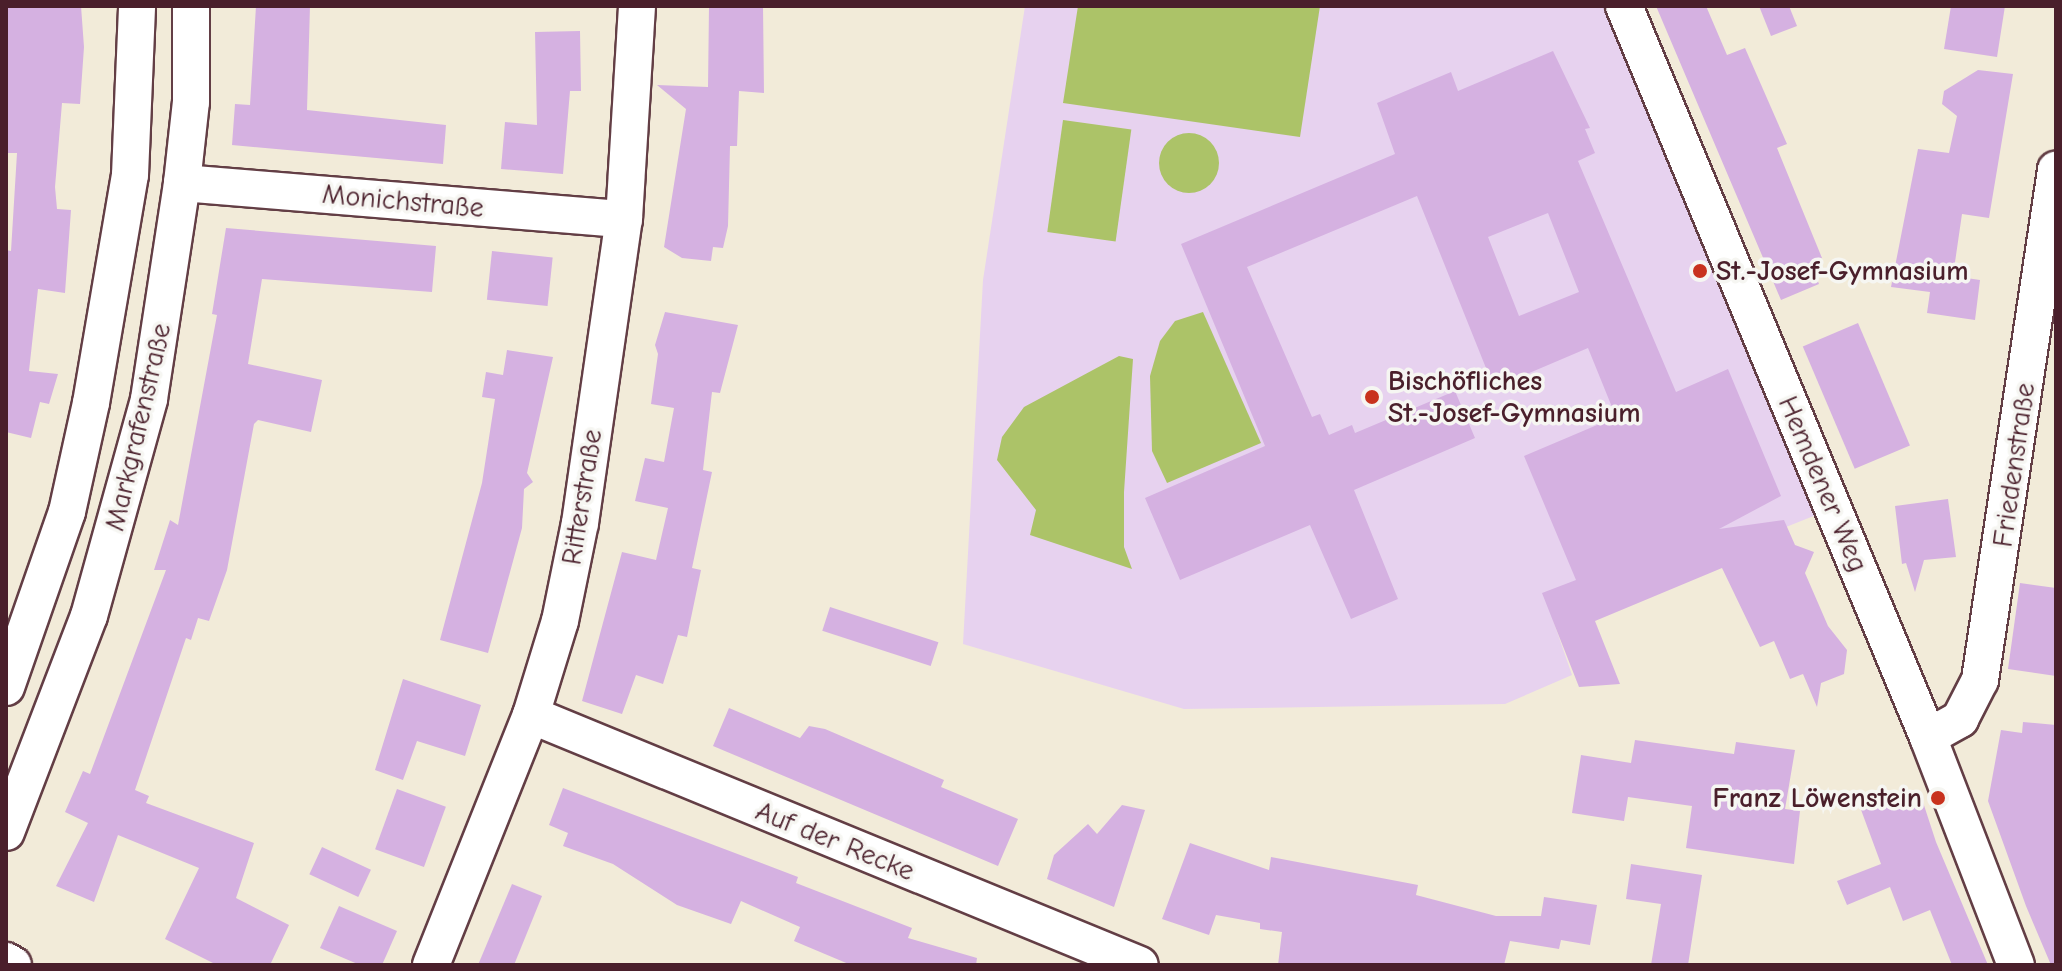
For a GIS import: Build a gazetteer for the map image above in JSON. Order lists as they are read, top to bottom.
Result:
{
  "streets": {
    "street": [
      "Monichstraße",
      "Markgrafenstraße",
      "Friedenstraße",
      "Hemdener Weg",
      "Ritterstraße",
      "Auf der Recke"
    ]
  },
  "crossings": [
    ["Monichstraße", "Markgrafenstraße"],
    ["Monichstraße", "Ritterstraße"],
    ["Friedenstraße", "Hemdener Weg"],
    ["Ritterstraße", "Auf der Recke"]
  ],
  "places": ["St.-Josef-Gymnasium", "Bischöfliches St.-Josef-Gymnasium", "Franz Löwenstein"]
}
